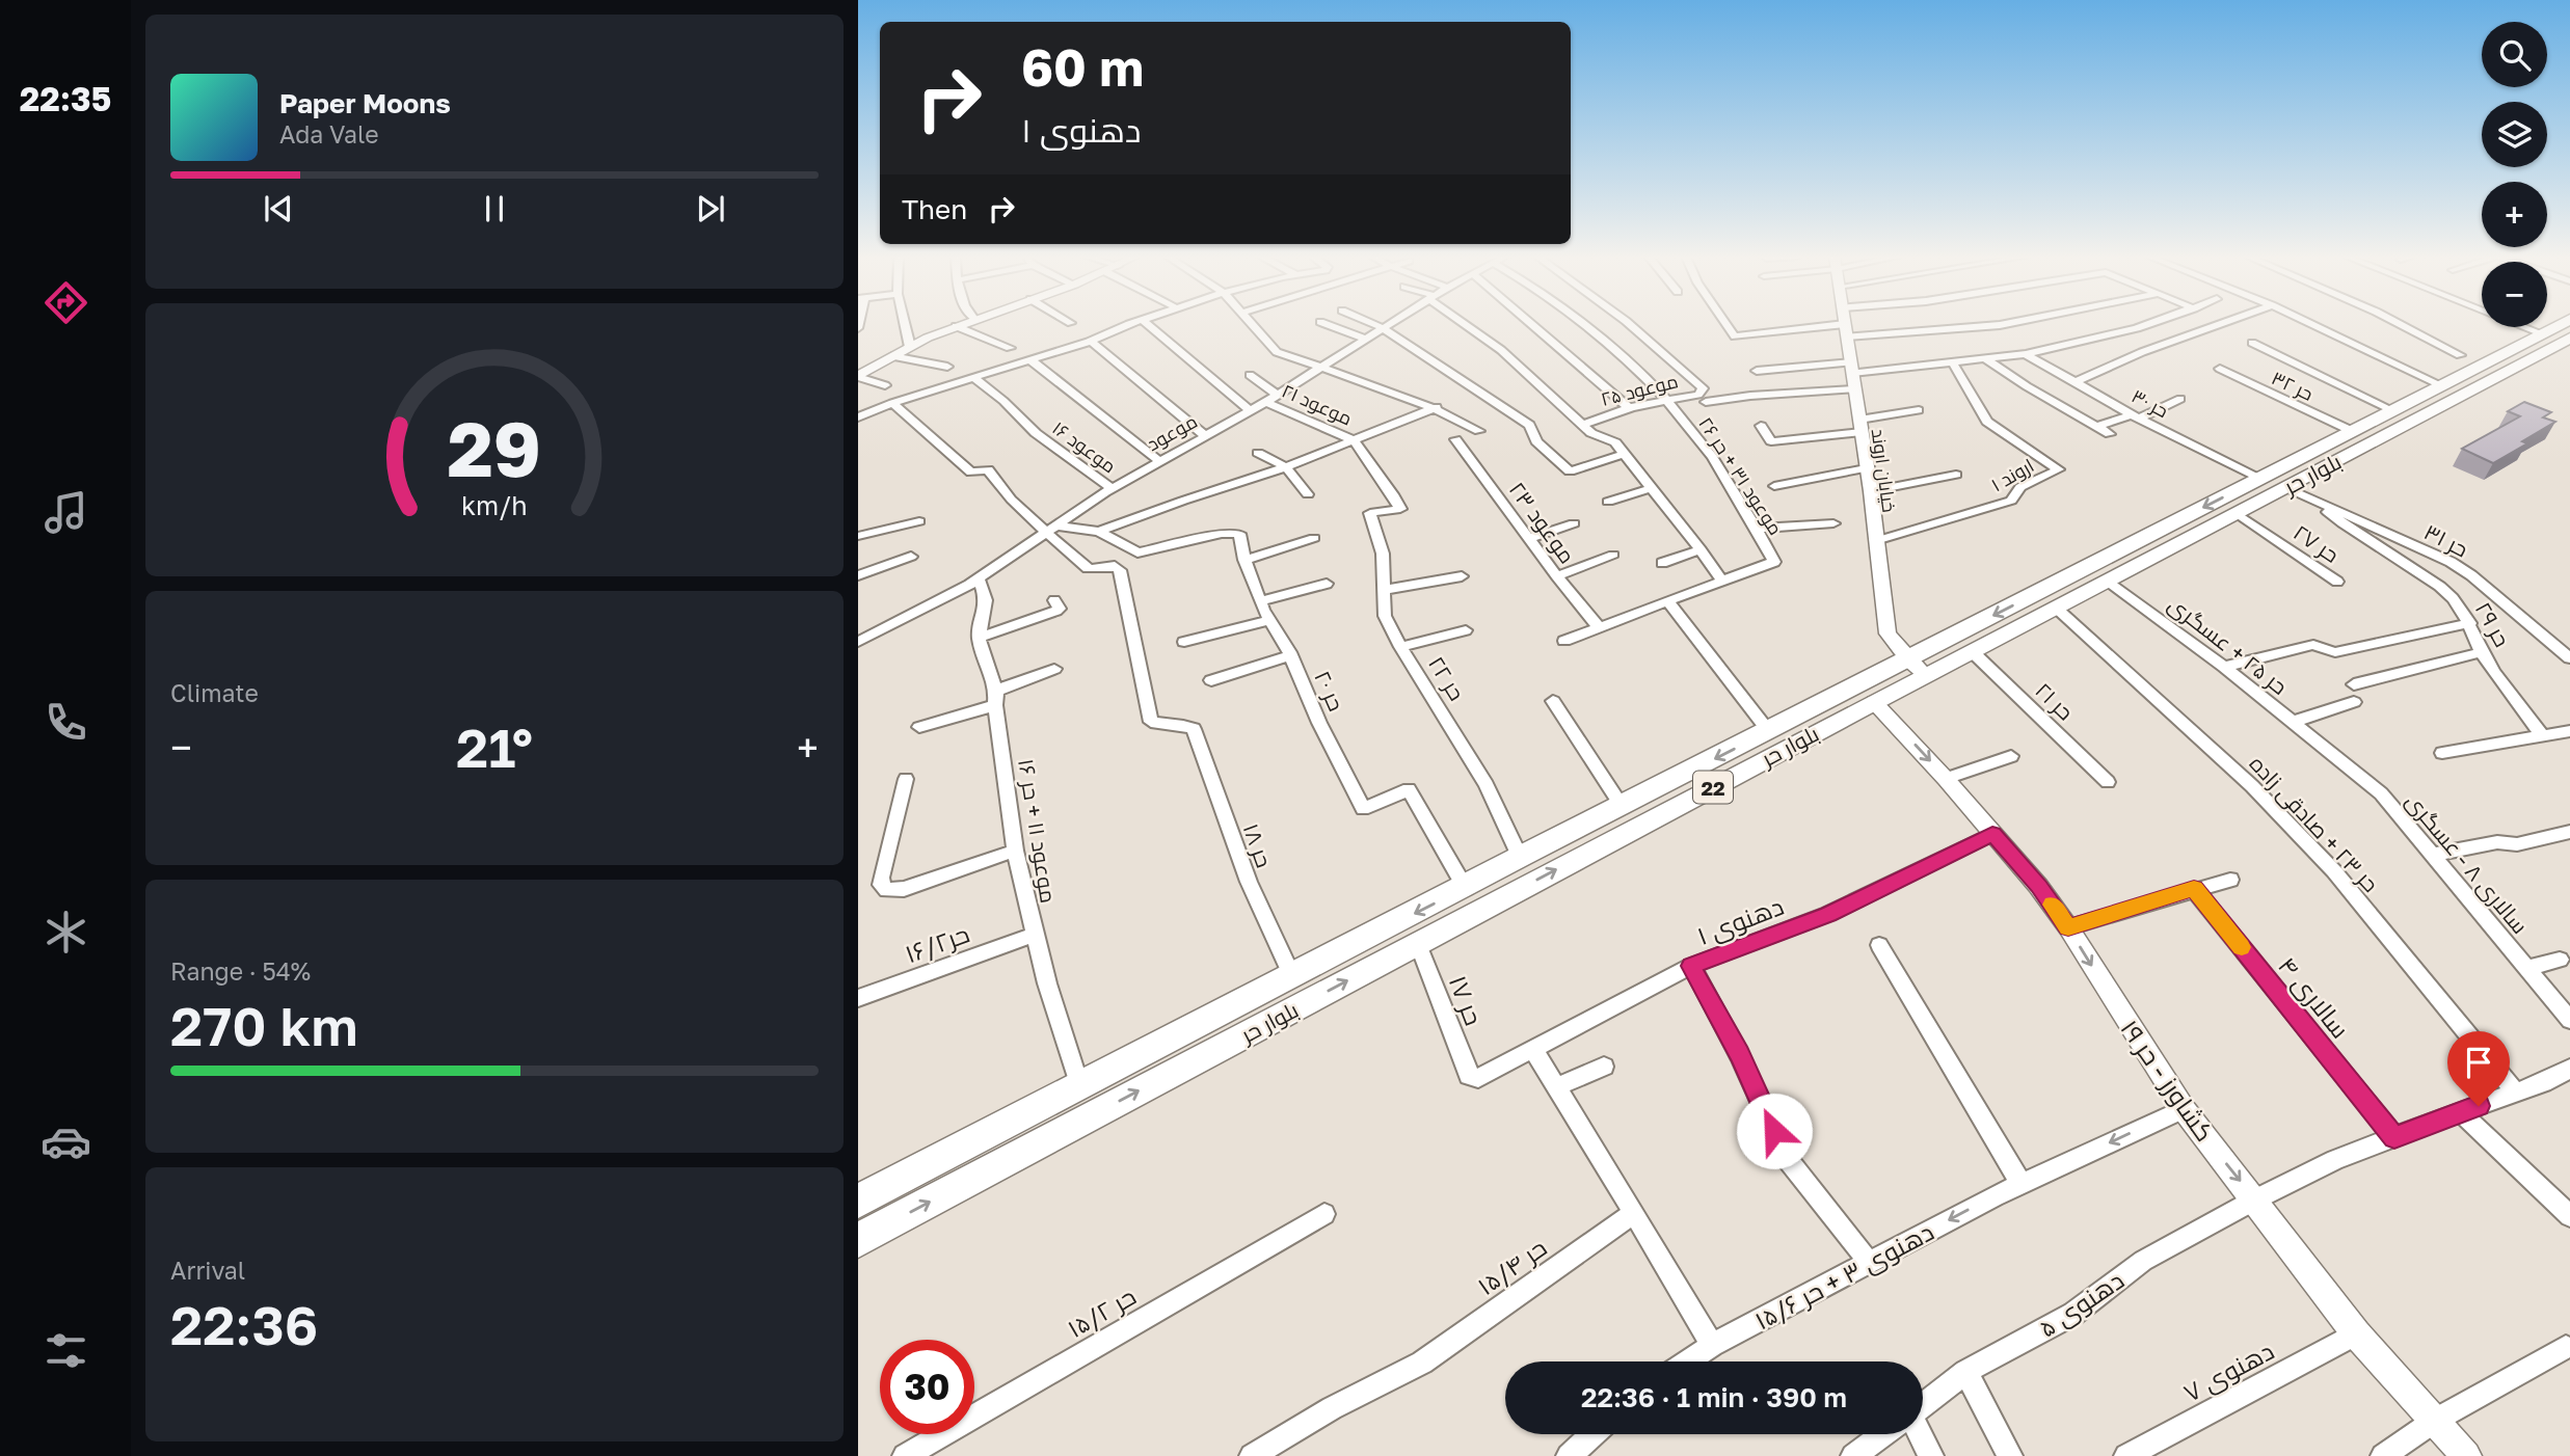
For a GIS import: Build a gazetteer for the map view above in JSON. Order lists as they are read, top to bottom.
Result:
{
  "streets": {
    "main road": ["بلوار حر", "22"],
    "street": [
      "حر ۳۲",
      "موعود ۲۵",
      "حر ۳۰",
      "موعود ۲۱",
      "موعود",
      "موعود ۱۶",
      "خیابان اروند",
      "اروند ۱",
      "موعود ۳۱ + حر ۲۶",
      "موعود ۲۳",
      "حر ۳۱",
      "حر ۲۷",
      "حر ۲۹",
      "حر ۲۵ + عسگری",
      "حر ۲۲",
      "حر ۲۰",
      "حر ۲۱",
      "حر ۲۳ + صادقی زاده",
      "موعود ۱۱ + حر ۱۶",
      "حر ۱۸",
      "سالاری ۸ - عسگری",
      "دهنوی ۱",
      "حر۱۶/۲",
      "سالاری ۴",
      "حر ۱۷",
      "کشاورز - حر ۱۹",
      "حر ۱۵/۴",
      "دهنوی ۳ + حر ۱۵/۶",
      "دهنوی ۵",
      "حر ۱۵/۲",
      "دهنوی ۷"
    ]
  },
  "crossings": [
    ["حر ۳۲", "بلوار حر"],
    ["موعود ۲۵", "موعود ۳۱ + حر ۲۶"],
    ["حر ۳۰", "بلوار حر"],
    ["موعود ۲۱", "موعود"],
    ["موعود ۲۱", "حر ۲۲"],
    ["موعود", "موعود ۱۶"],
    ["موعود", "موعود ۱۱ + حر ۱۶"],
    ["موعود", "حر ۱۸"],
    ["خیابان اروند", "بلوار حر"],
    ["خیابان اروند", "اروند ۱"],
    ["بلوار حر", "حر ۳۱"],
    ["بلوار حر", "حر ۲۷"],
    ["بلوار حر", "حر ۲۵ + عسگری"],
    ["بلوار حر", "حر ۲۲"],
    ["بلوار حر", "حر ۲۰"],
    ["بلوار حر", "حر ۲۱"],
    ["بلوار حر", "حر ۲۳ + صادقی زاده"],
    ["بلوار حر", "موعود ۱۱ + حر ۱۶"],
    ["بلوار حر", "حر ۱۸"],
    ["بلوار حر", "حر ۱۷"],
    ["بلوار حر", "کشاورز - حر ۱۹"],
    ["موعود ۳۱ + حر ۲۶", "موعود ۲۳"],
    ["حر ۳۱", "حر ۲۹"],
    ["حر ۲۵ + عسگری", "سالاری ۸ - عسگری"],
    ["حر ۲۳ + صادقی زاده", "دهنوی ۵"],
    ["موعود ۱۱ + حر ۱۶", "حر۱۶/۲"],
    ["دهنوی ۱", "حر ۱۷"],
    ["دهنوی ۱", "کشاورز - حر ۱۹"],
    ["سالاری ۴", "دهنوی ۵"],
    ["کشاورز - حر ۱۹", "دهنوی ۳ + حر ۱۵/۶"],
    ["کشاورز - حر ۱۹", "دهنوی ۵"],
    ["کشاورز - حر ۱۹", "دهنوی ۷"]
  ],
  "one_way": ["کشاورز - حر ۱۹", "دهنوی ۳ + حر ۱۵/۶"],
  "page": {
    "tabs": "22:35",
    "map_buttons": ["+", "−"],
    "turn": ["60 m", "دهنوی ۱"],
    "song": ["Paper Moons", "Ada Vale"],
    "then": "Then",
    "tile": [
      "Climate",
      ["Range · 54%", "270 km"],
      ["Arrival", "22:36"]
    ],
    "heat": ["−", "21°", "+"],
    "limit": "30",
    "trip": "22:36 · 1 min · 390 m",
    "gauge": ["29", "km/h"]
  }
}
